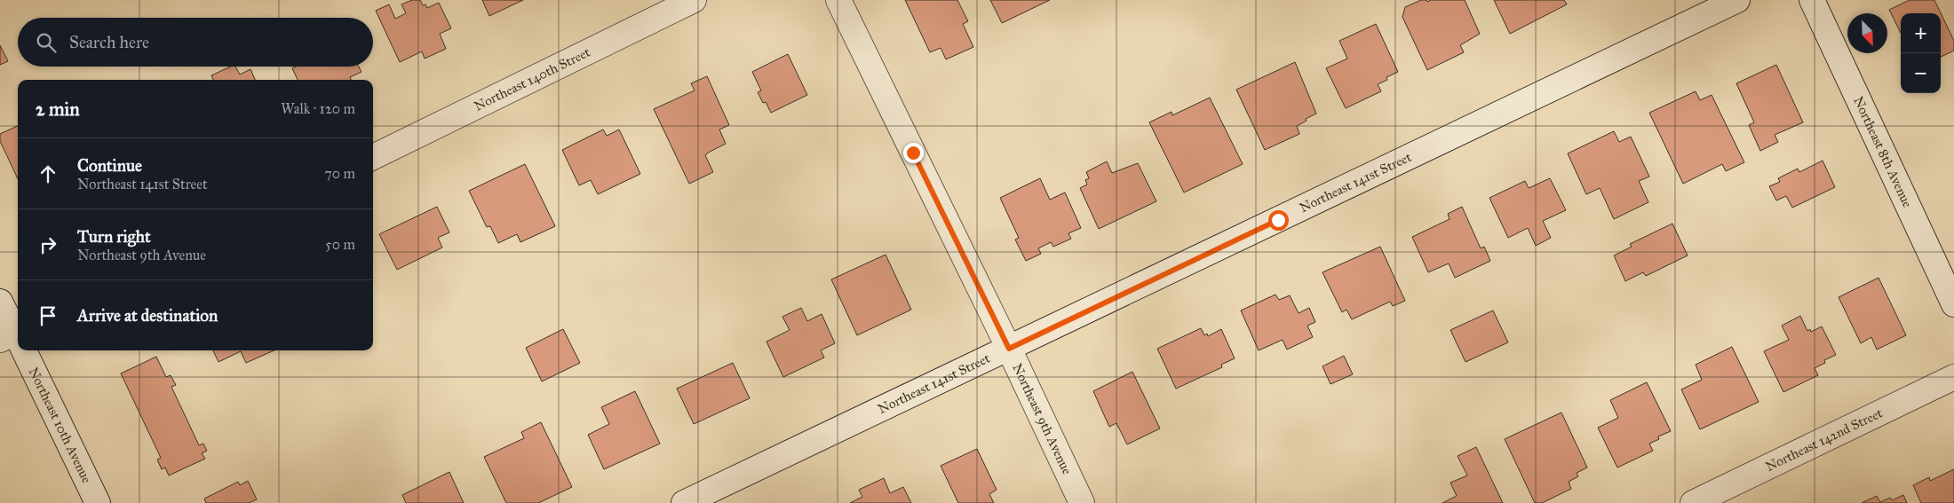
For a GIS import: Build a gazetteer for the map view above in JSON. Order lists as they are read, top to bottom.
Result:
{
  "streets": {
    "street": [
      "Northeast 140th Street",
      "Northeast 8th Avenue",
      "Northeast 141st Street",
      "Northeast 9th Avenue",
      "Northeast 10th Avenue",
      "Northeast 142nd Street"
    ]
  },
  "crossings": [
    ["Northeast 141st Street", "Northeast 9th Avenue"]
  ],
  "north": "bottom right",
  "page": {
    "map_buttons": ["+", "−"],
    "search": "Search here",
    "heading": ["2 min", "Walk · 120 m"],
    "list": [
      ["Continue", "Northeast 141st Street", "70 m"],
      ["Turn right", "Northeast 9th Avenue", "50 m"],
      "Arrive at destination"
    ]
  }
}
